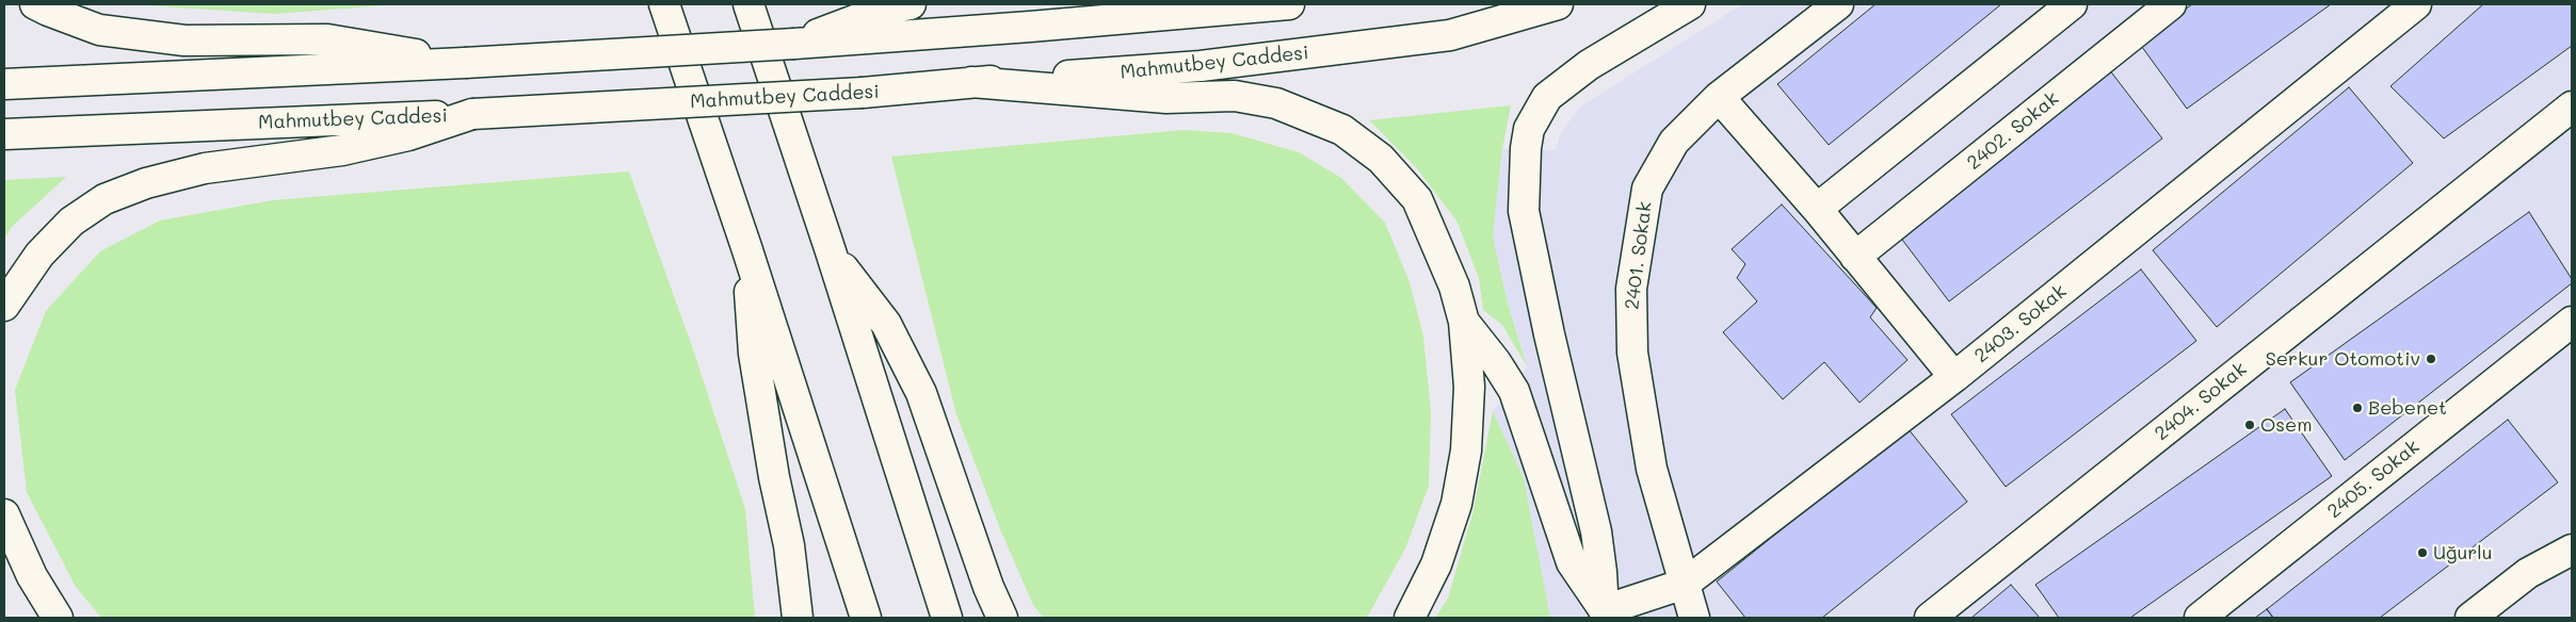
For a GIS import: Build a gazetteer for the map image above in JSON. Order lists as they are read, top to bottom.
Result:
{
  "streets": {
    "main road": [
      "Mahmutbey Caddesi",
      "2402. Sokak",
      "2401. Sokak",
      "2403. Sokak",
      "2404. Sokak",
      "2405. Sokak"
    ]
  },
  "crossings": [
    ["2401. Sokak", "2403. Sokak"]
  ],
  "places": [
    "Serkur Otomotiv",
    "Bebenet",
    "Osem",
    "Uğurlu"
  ]
}
